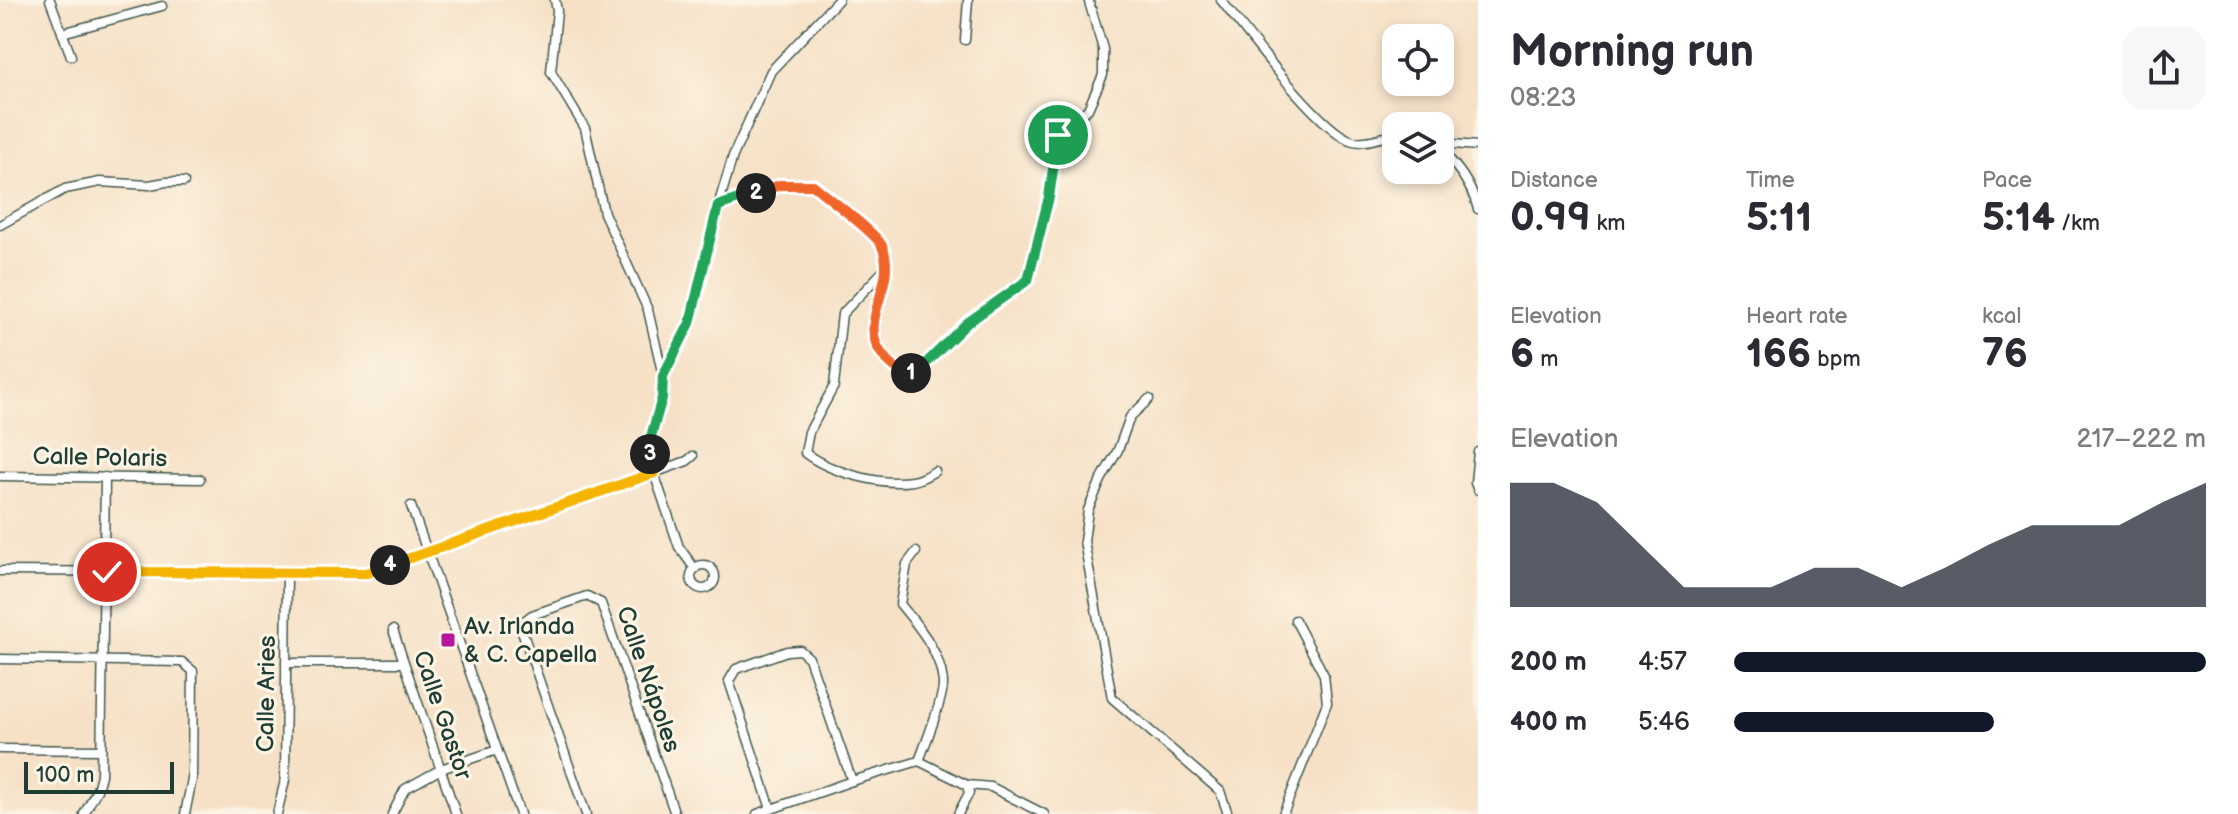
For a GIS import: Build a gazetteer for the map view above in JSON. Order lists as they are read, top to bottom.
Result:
{
  "streets": {
    "street": [
      "Calle Polaris",
      "Calle Nápoles",
      "Calle Aries",
      "Calle Gastor"
    ]
  },
  "places": {
    "transit": ["Av. Irlanda & C. Capella"]
  },
  "scale_bar": "100 m",
  "page": {
    "heading": ["Morning run", "08:23"],
    "stats": [
      ["Distance", "0.99 km"],
      ["Time", "5:11"],
      ["Pace", "5:14 /km"],
      ["Elevation", "6 m"],
      ["Heart rate", "166 bpm"],
      ["kcal", "76"]
    ],
    "pins": [
      "2",
      "1",
      "3",
      "4"
    ],
    "chart": ["Elevation", "217–222 m"],
    "list": [
      {
        "name": "200 m",
        "note": "4:57"
      },
      {
        "name": "400 m",
        "note": "5:46"
      }
    ],
    "scale": "100 m"
  }
}
